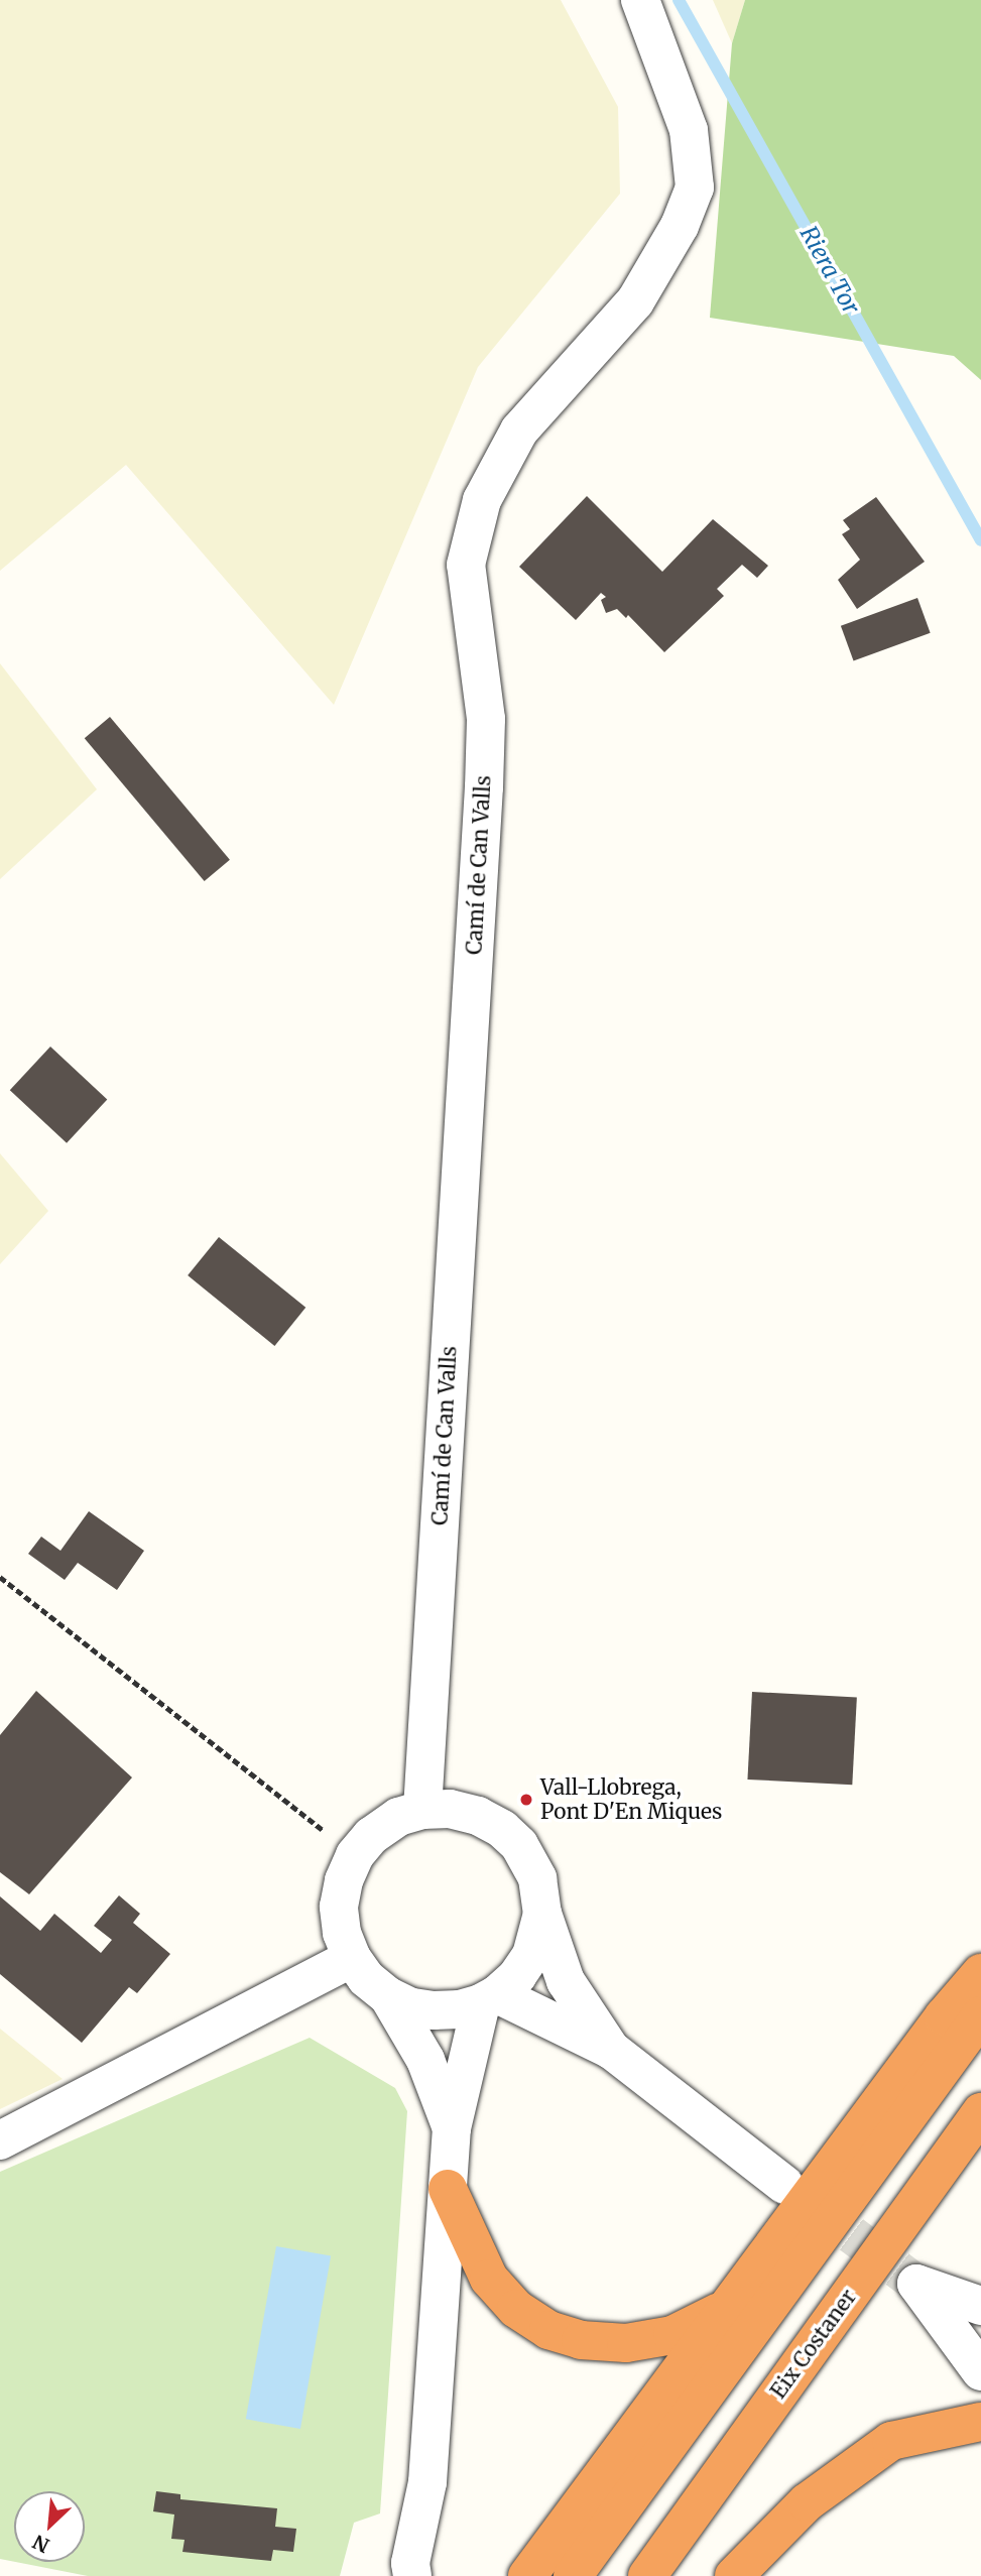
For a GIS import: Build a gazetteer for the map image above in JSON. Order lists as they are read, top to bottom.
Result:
{
  "streets": {
    "highway": ["Eix Costaner"],
    "street": ["Camí de Can Valls"]
  },
  "water": ["Riera Tor"],
  "places": ["Vall-Llobrega, Pont D'En Miques"],
  "north": "bottom left"
}
